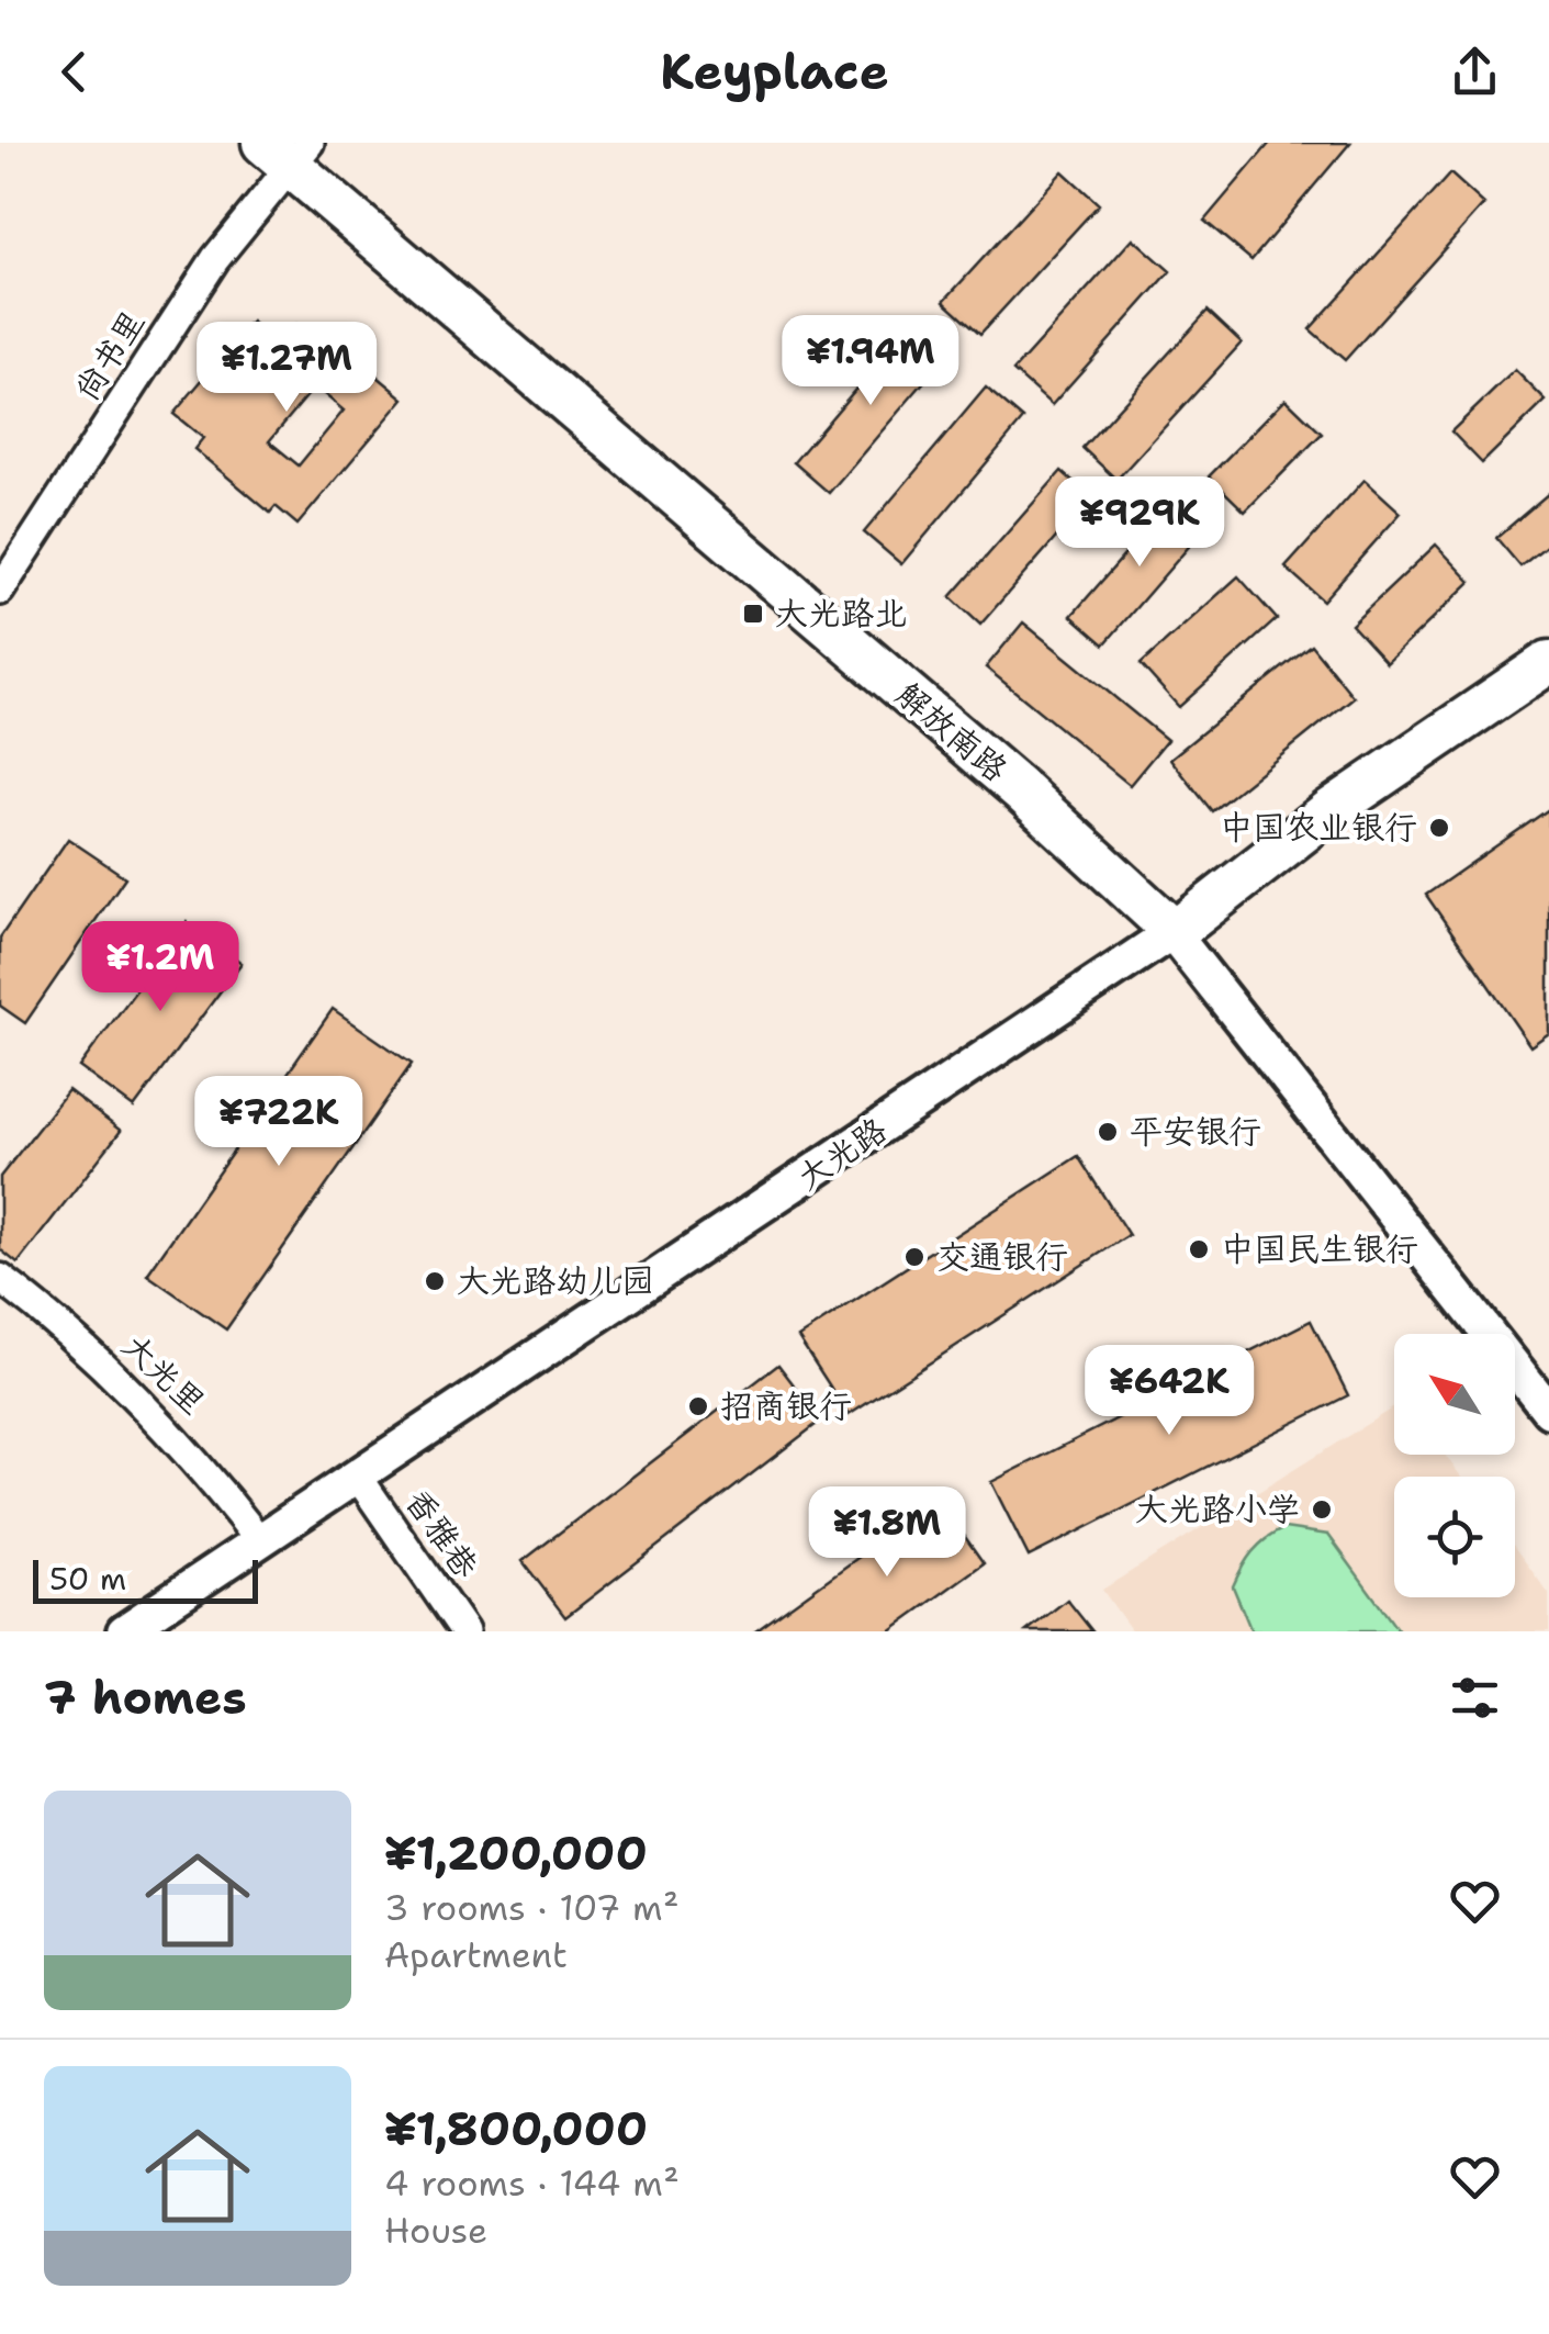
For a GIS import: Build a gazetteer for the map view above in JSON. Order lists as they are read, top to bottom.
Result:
{
  "streets": {
    "street": [
      "尚书里",
      "解放南路",
      "大光路",
      "大光里",
      "香雅巷"
    ]
  },
  "crossings": [
    ["尚书里", "解放南路"],
    ["解放南路", "大光路"],
    ["大光路", "大光里"],
    ["大光路", "香雅巷"]
  ],
  "places": {
    "transit": ["大光路北"],
    "other": [
      "中国农业银行",
      "平安银行",
      "中国民生银行",
      "交通银行",
      "大光路幼儿园",
      "招商银行",
      "大光路小学"
    ]
  },
  "scale_bar": "50 m",
  "north": "top left",
  "page": {
    "header": "Keyplace",
    "price": [
      "¥1.94M",
      "¥1.27M",
      "¥929K",
      "¥1.2M",
      "¥722K",
      "¥642K",
      "¥1.8M"
    ],
    "scale": "50 m",
    "heading": "7 homes",
    "list": [
      {
        "name": "¥1,200,000",
        "note": "3 rooms · 107 m² · Apartment"
      },
      {
        "name": "¥1,800,000",
        "note": "4 rooms · 144 m² · House"
      }
    ]
  }
}
